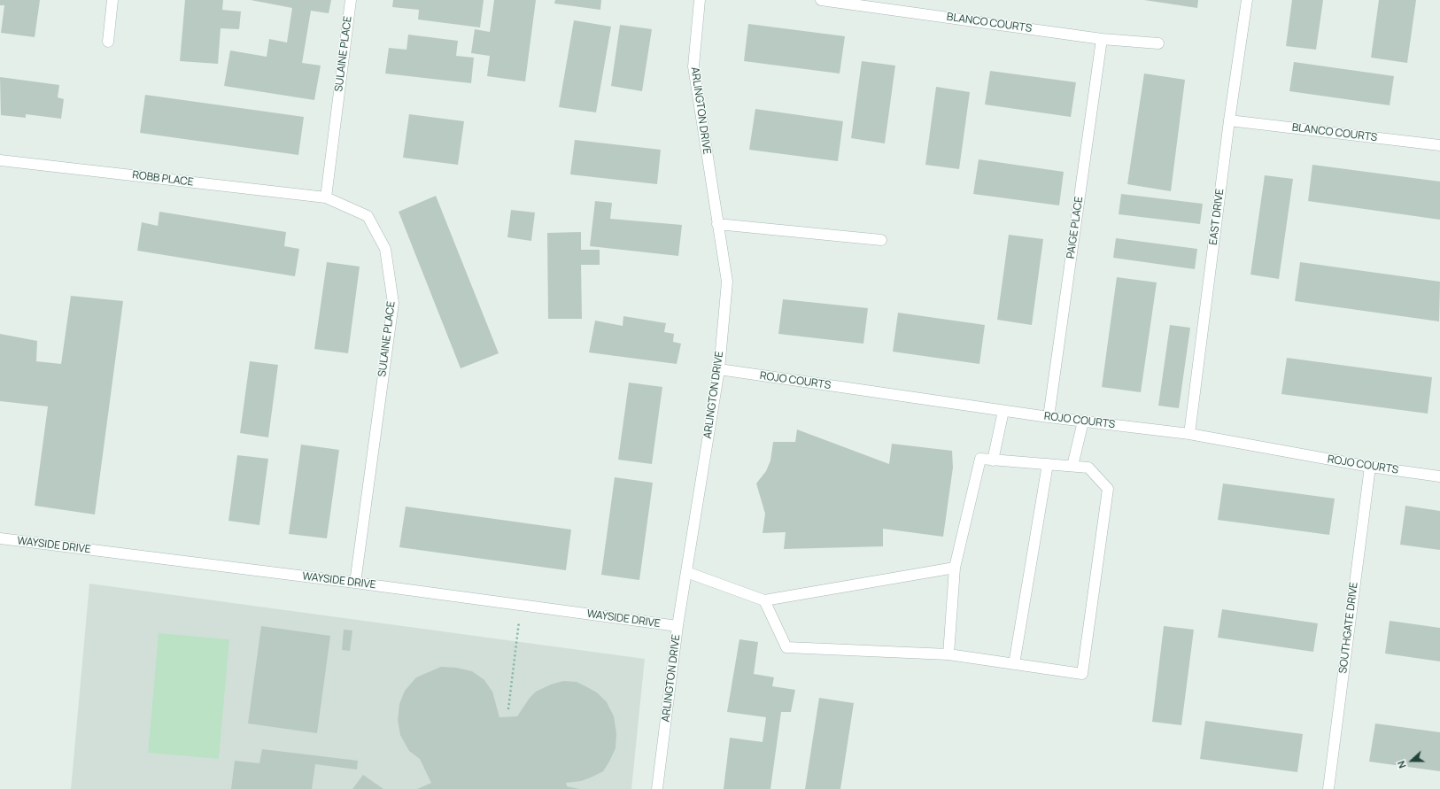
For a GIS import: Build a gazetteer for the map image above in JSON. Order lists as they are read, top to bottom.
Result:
{
  "streets": {
    "street": [
      "BLANCO COURTS",
      "SULAINE PLACE",
      "ARLINGTON DRIVE",
      "ROBB PLACE",
      "EAST DRIVE",
      "PAIGE PLACE",
      "ROJO COURTS",
      "WAYSIDE DRIVE",
      "SOUTHGATE DRIVE"
    ]
  },
  "crossings": [
    ["BLANCO COURTS", "EAST DRIVE"],
    ["BLANCO COURTS", "PAIGE PLACE"],
    ["SULAINE PLACE", "ROBB PLACE"],
    ["SULAINE PLACE", "WAYSIDE DRIVE"],
    ["ARLINGTON DRIVE", "ROJO COURTS"],
    ["ARLINGTON DRIVE", "WAYSIDE DRIVE"],
    ["EAST DRIVE", "ROJO COURTS"],
    ["PAIGE PLACE", "ROJO COURTS"],
    ["ROJO COURTS", "SOUTHGATE DRIVE"]
  ],
  "north": "left"
}
